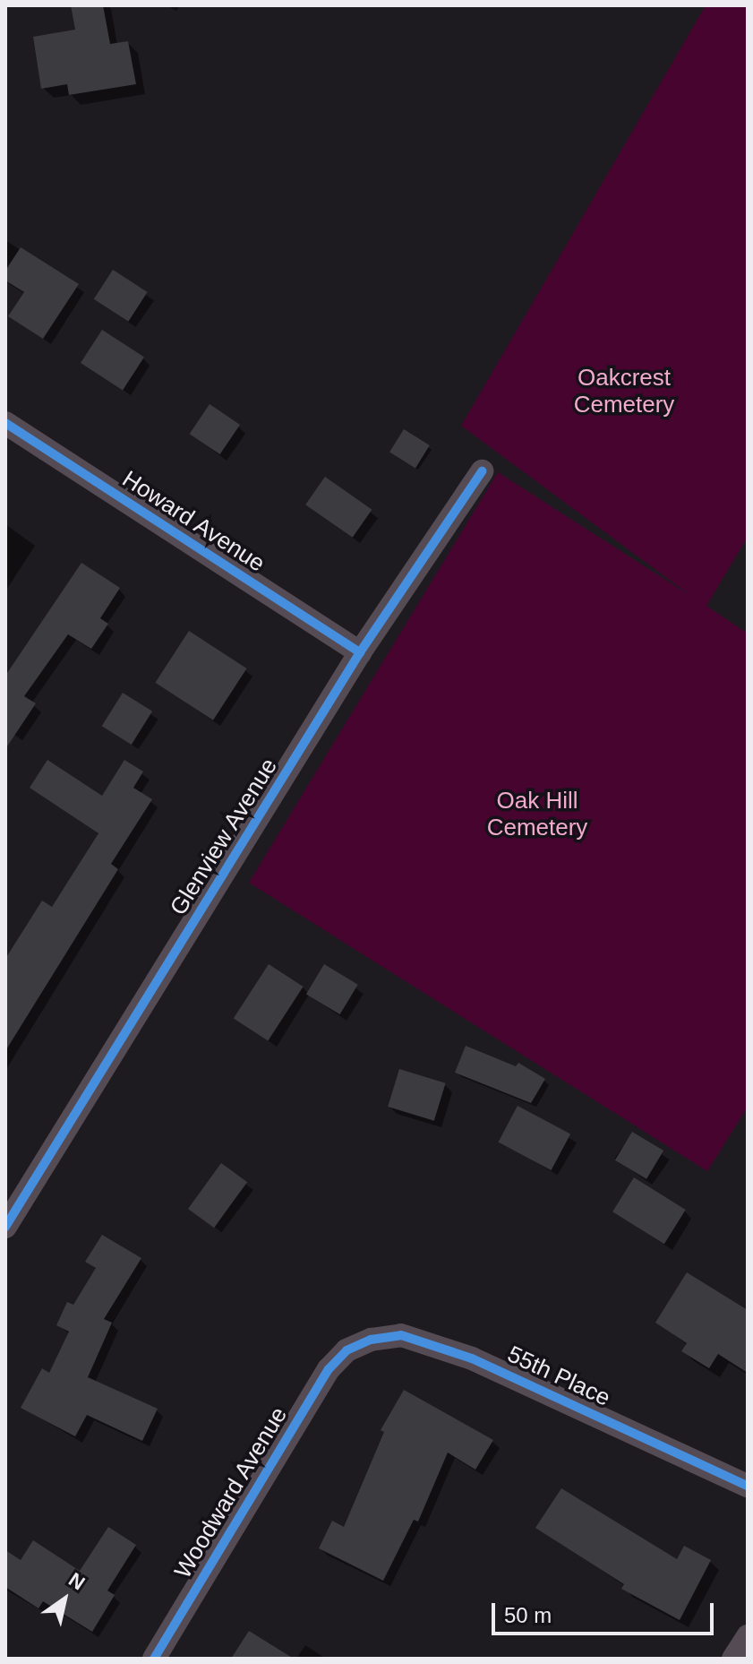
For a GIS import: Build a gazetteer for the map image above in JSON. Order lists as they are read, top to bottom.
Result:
{
  "streets": {
    "street": [
      "Howard Avenue",
      "Glenview Avenue",
      "55th Place",
      "Woodward Avenue"
    ]
  },
  "crossings": [
    ["Howard Avenue", "Glenview Avenue"],
    ["55th Place", "Woodward Avenue"]
  ],
  "parks": ["Oakcrest Cemetery", "Oak Hill Cemetery"],
  "scale_bar": "50 m",
  "north": "top right"
}
